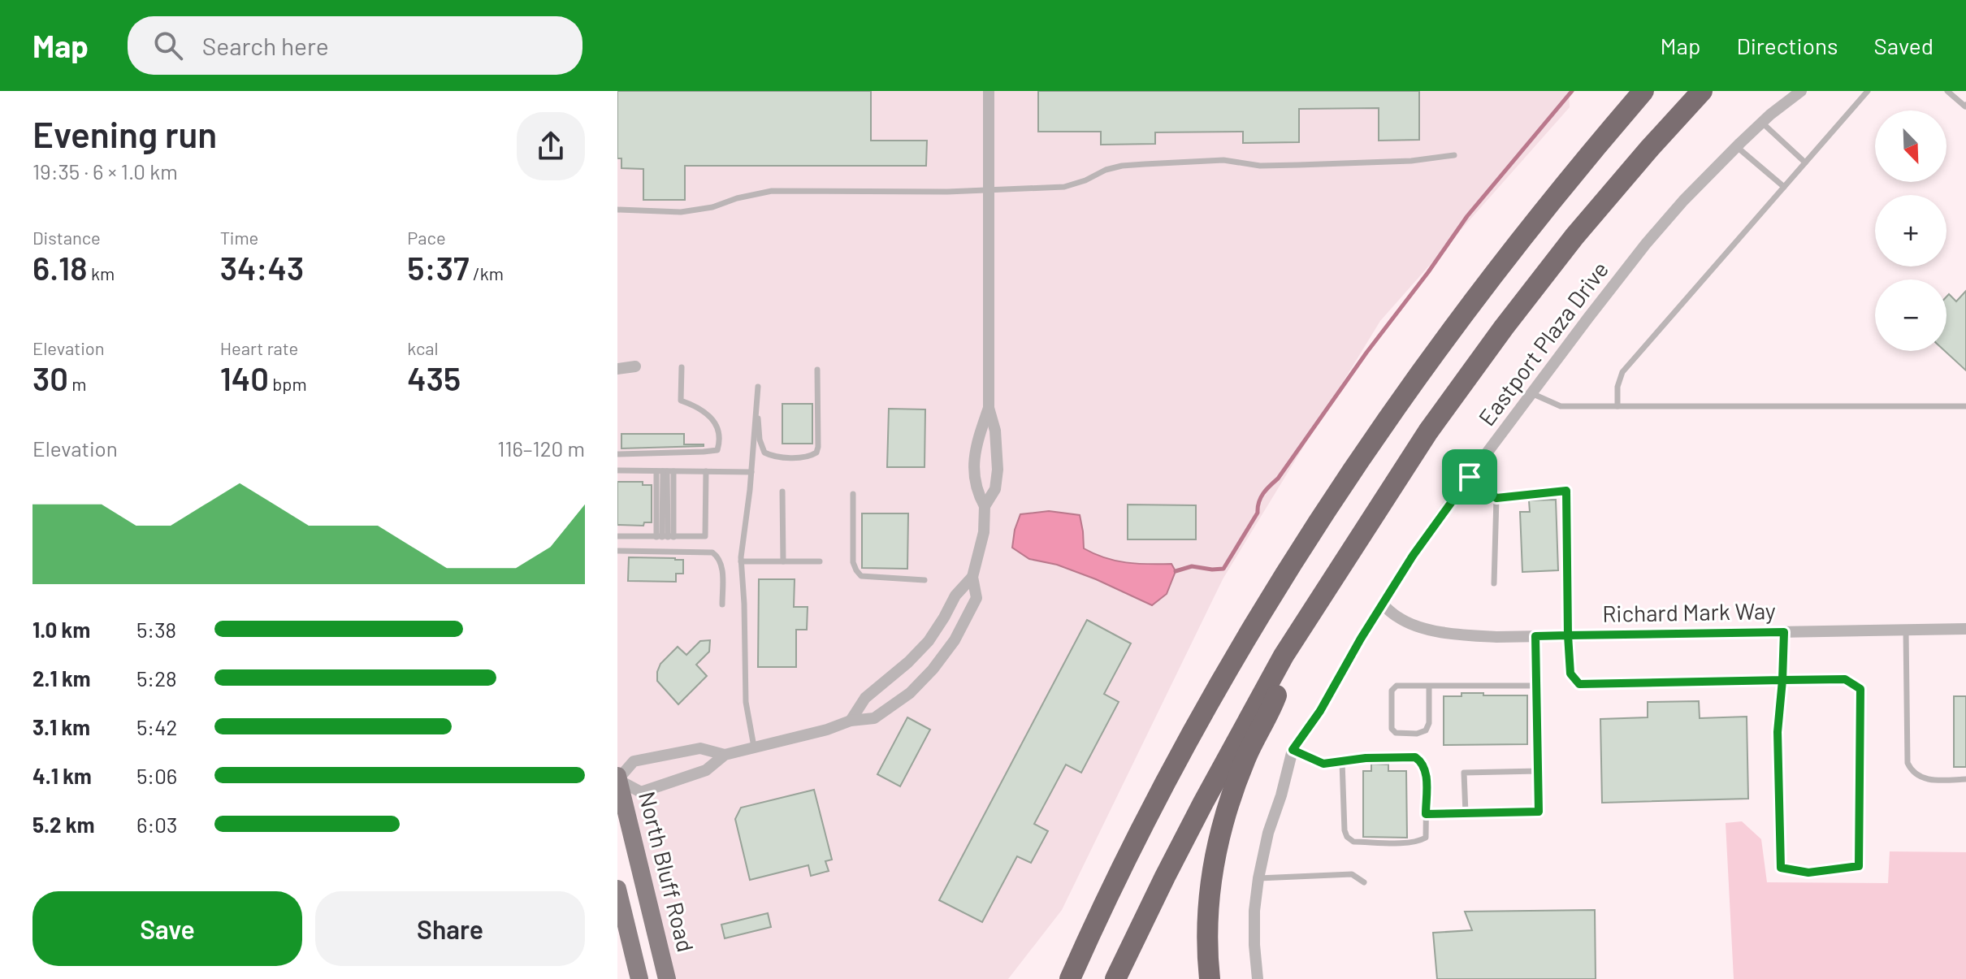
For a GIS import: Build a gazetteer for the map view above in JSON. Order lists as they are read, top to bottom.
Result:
{
  "streets": {
    "main road": ["North Bluff Road"],
    "street": ["Eastport Plaza Drive", "Richard Mark Way"]
  },
  "crossings": [
    ["Eastport Plaza Drive", "Richard Mark Way"]
  ],
  "north": "bottom right",
  "page": {
    "header": "Map",
    "search": "Search here",
    "nav": ["Map", "Directions", "Saved"],
    "heading": ["Evening run", "19:35 · 6 × 1.0 km"],
    "map_buttons": ["+", "−"],
    "stats": [
      ["Distance", "6.18 km"],
      ["Time", "34:43"],
      ["Pace", "5:37 /km"],
      ["Elevation", "30 m"],
      ["Heart rate", "140 bpm"],
      ["kcal", "435"]
    ],
    "chart": ["Elevation", "116–120 m"],
    "list": [
      {
        "name": "1.0 km",
        "note": "5:38"
      },
      {
        "name": "2.1 km",
        "note": "5:28"
      },
      {
        "name": "3.1 km",
        "note": "5:42"
      },
      {
        "name": "4.1 km",
        "note": "5:06"
      },
      {
        "name": "5.2 km",
        "note": "6:03"
      }
    ],
    "buttons": ["Save", "Share"]
  }
}
